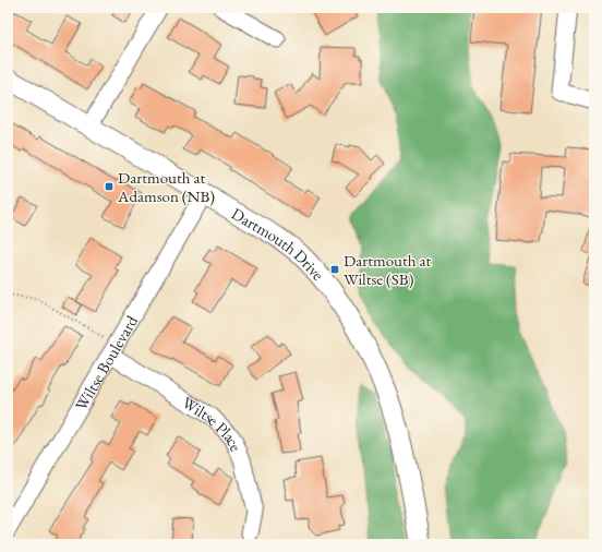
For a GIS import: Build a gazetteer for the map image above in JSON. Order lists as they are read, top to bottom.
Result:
{
  "streets": {
    "street": ["Dartmouth Drive", "Wiltse Boulevard", "Wiltse Place"]
  },
  "crossings": [
    ["Dartmouth Drive", "Wiltse Boulevard"],
    ["Wiltse Boulevard", "Wiltse Place"]
  ],
  "places": {
    "transit": ["Dartmouth at Adamson (NB)", "Dartmouth at Wiltse (SB)"]
  }
}
